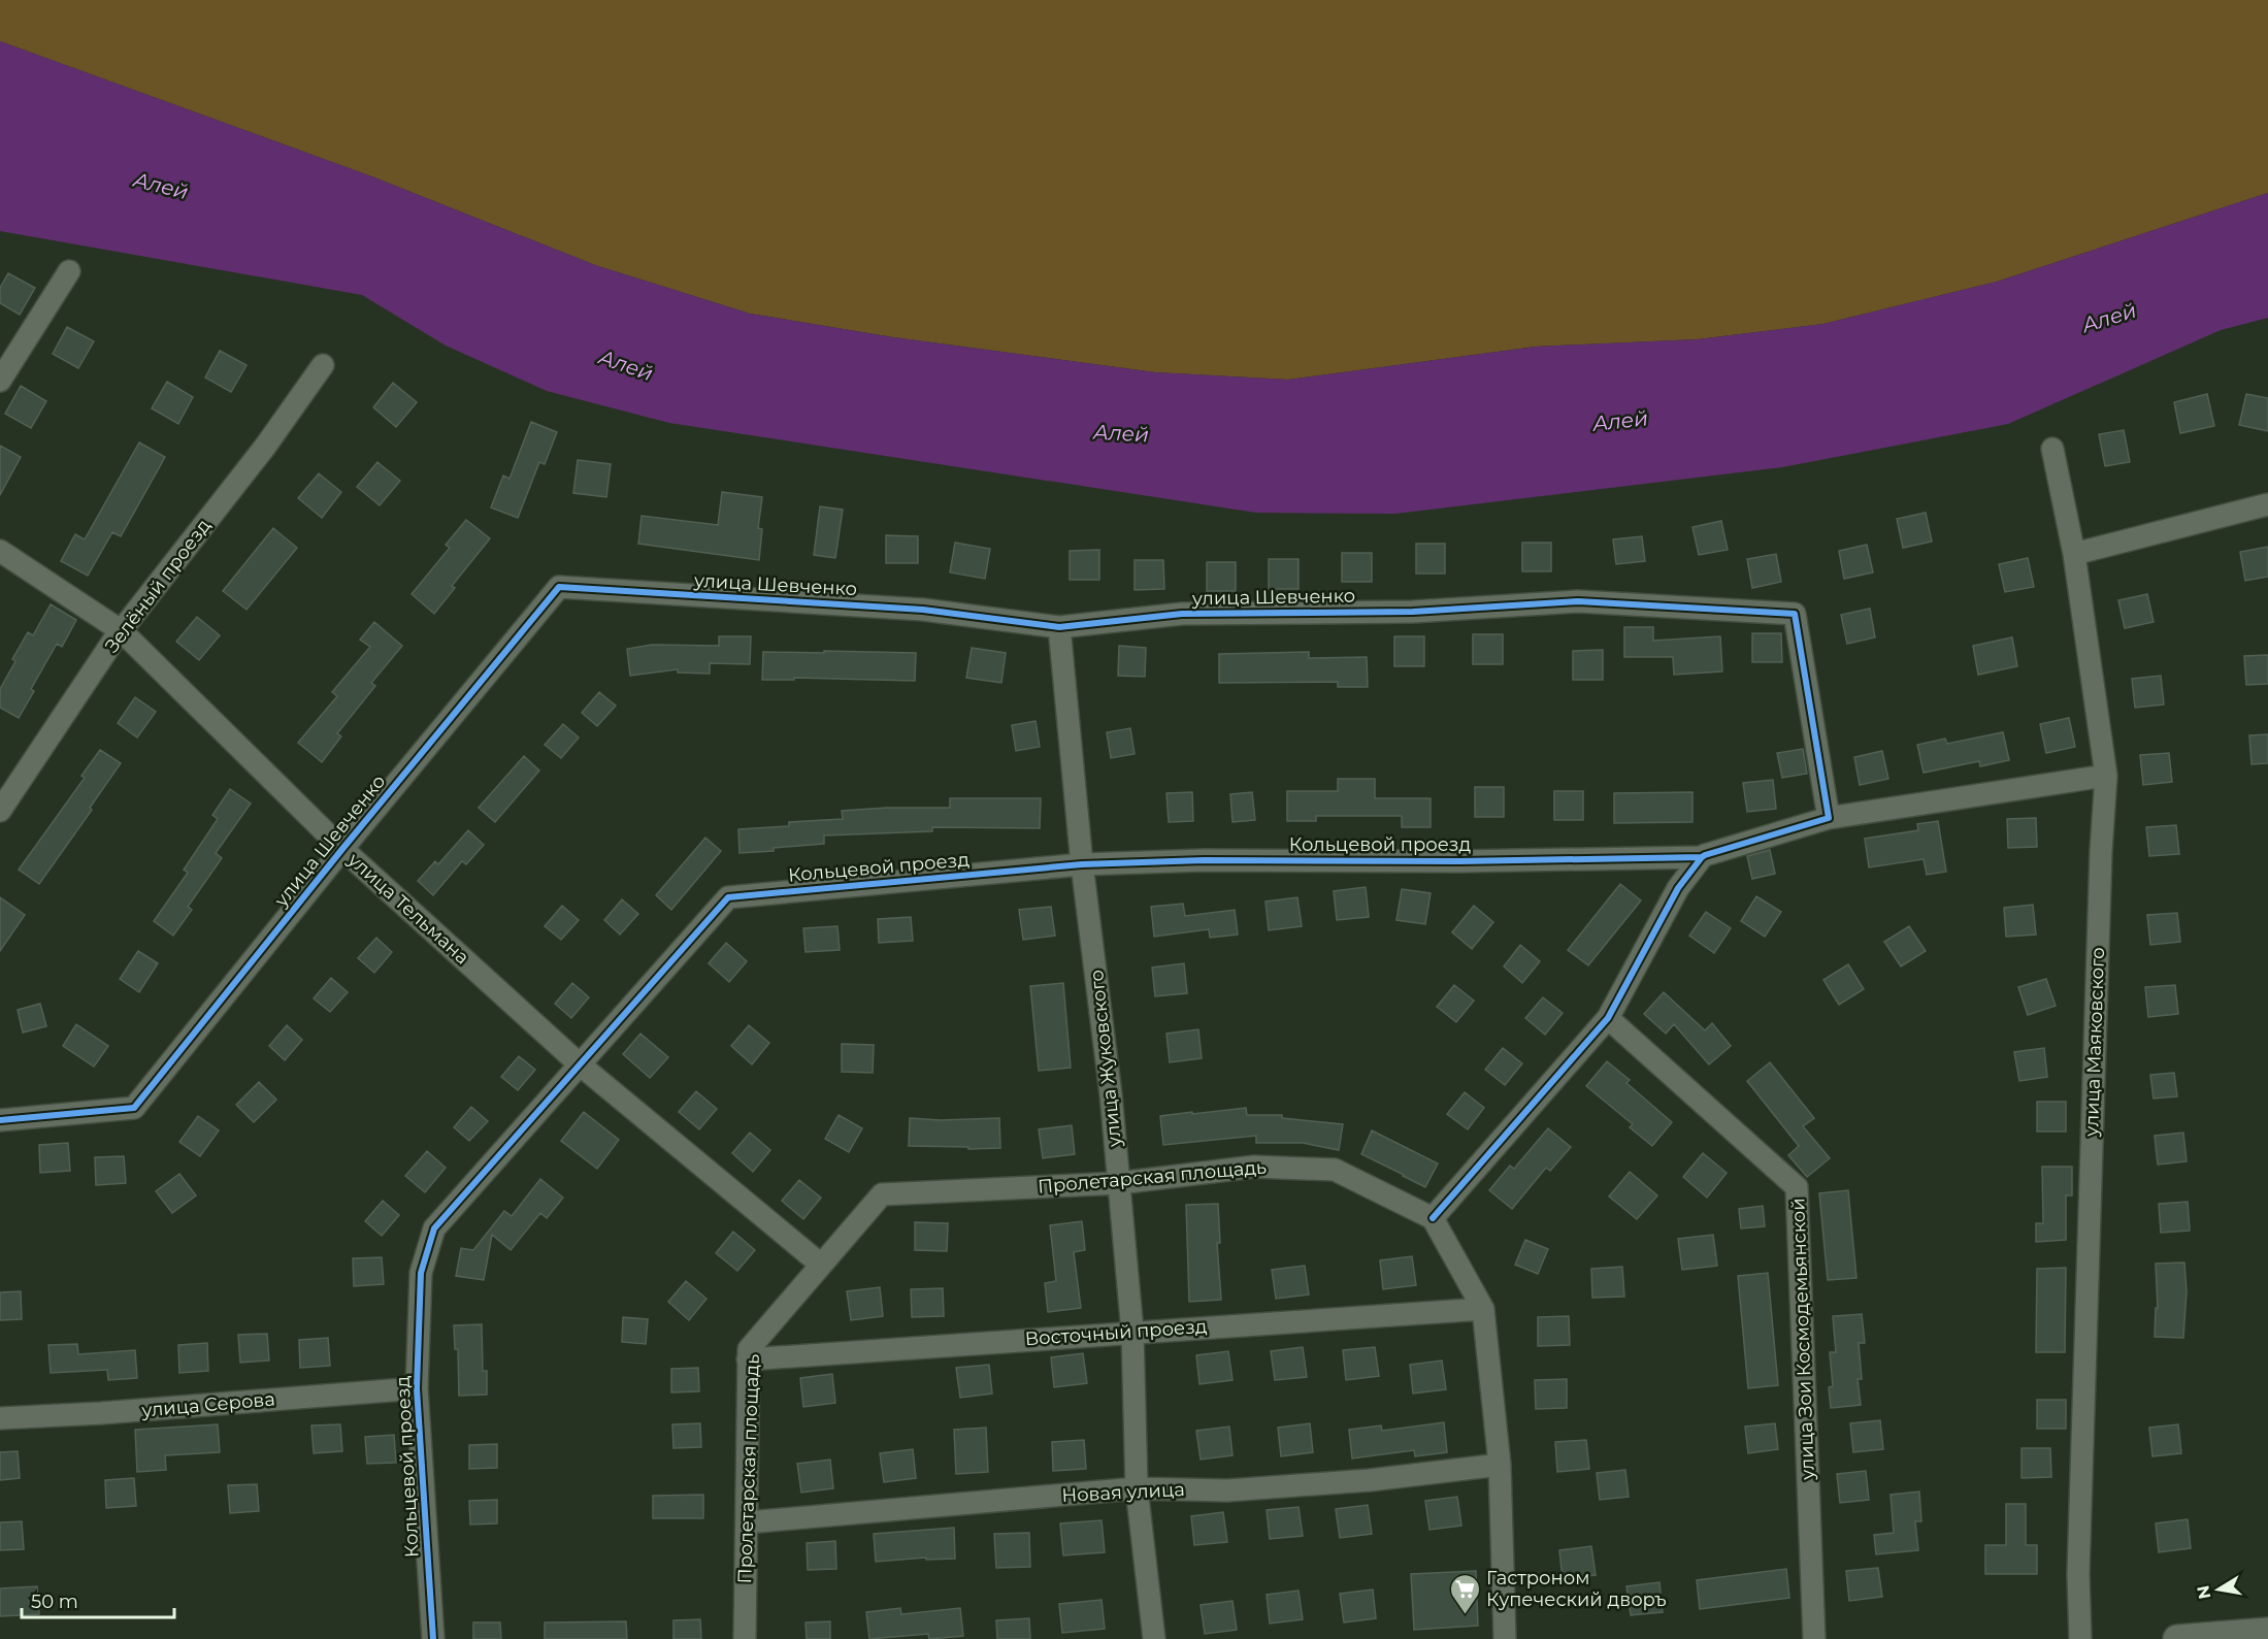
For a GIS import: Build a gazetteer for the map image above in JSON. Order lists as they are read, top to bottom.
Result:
{
  "streets": {
    "street": [
      "улица Шевченко",
      "Зелёный проезд",
      "Кольцевой проезд",
      "улица Тельмана",
      "улица Маяковского",
      "улица Жуковского",
      "Пролетарская площадь",
      "Восточный проезд",
      "улица Зои Космодемьянской",
      "улица Серова",
      "Новая улица"
    ]
  },
  "crossings": [
    ["улица Шевченко", "Кольцевой проезд"],
    ["улица Шевченко", "улица Тельмана"],
    ["улица Шевченко", "улица Жуковского"],
    ["Зелёный проезд", "улица Тельмана"],
    ["Кольцевой проезд", "улица Тельмана"],
    ["Кольцевой проезд", "улица Маяковского"],
    ["Кольцевой проезд", "улица Жуковского"],
    ["Кольцевой проезд", "улица Серова"],
    ["улица Тельмана", "Пролетарская площадь"],
    ["улица Жуковского", "Пролетарская площадь"],
    ["улица Жуковского", "Восточный проезд"],
    ["улица Жуковского", "Новая улица"],
    ["Пролетарская площадь", "Восточный проезд"],
    ["Пролетарская площадь", "Новая улица"]
  ],
  "water": ["Алей"],
  "places": {
    "supermarket": ["Гастроном Купеческий дворъ"]
  },
  "scale_bar": "50 m",
  "north": "left"
}
